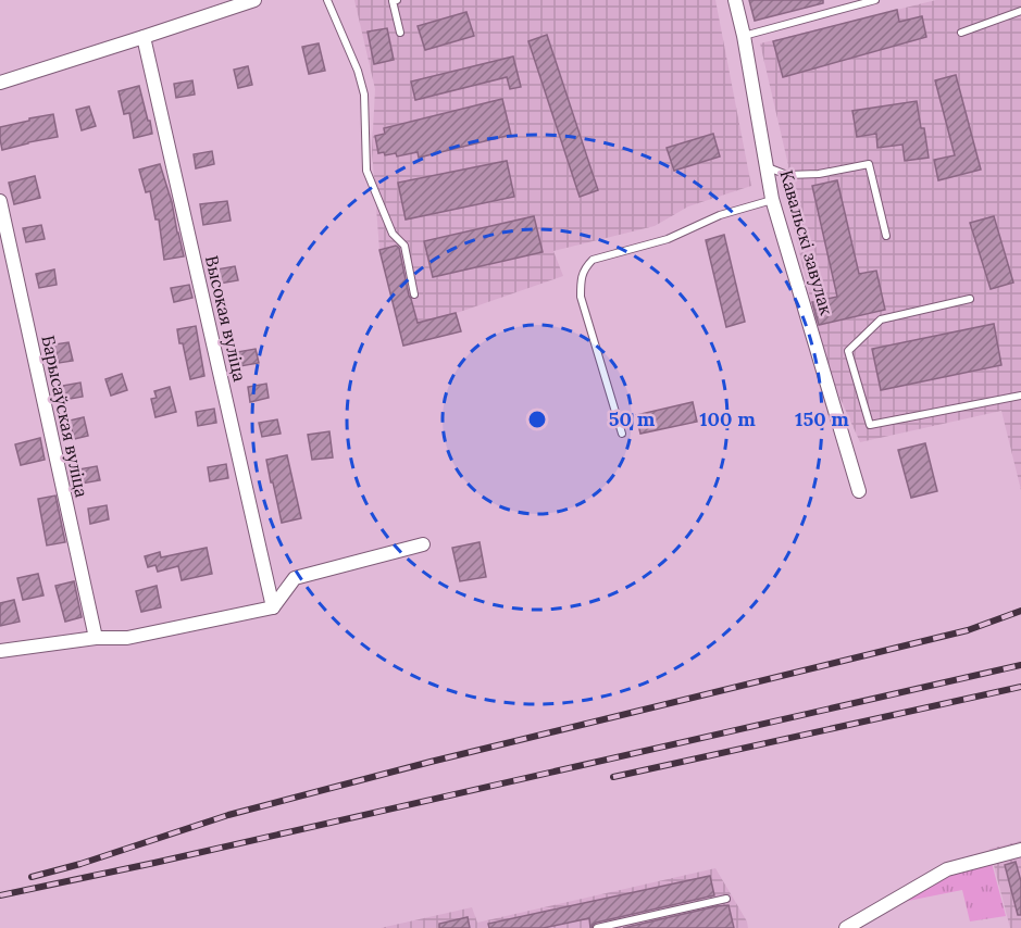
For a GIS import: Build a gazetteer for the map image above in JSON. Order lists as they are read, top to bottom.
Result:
{
  "streets": {
    "street": ["Кавальскі завулак", "Высокая вуліца", "Барысаўская вуліца"]
  },
  "rings": ["50 m", "100 m", "150 m"]
}
